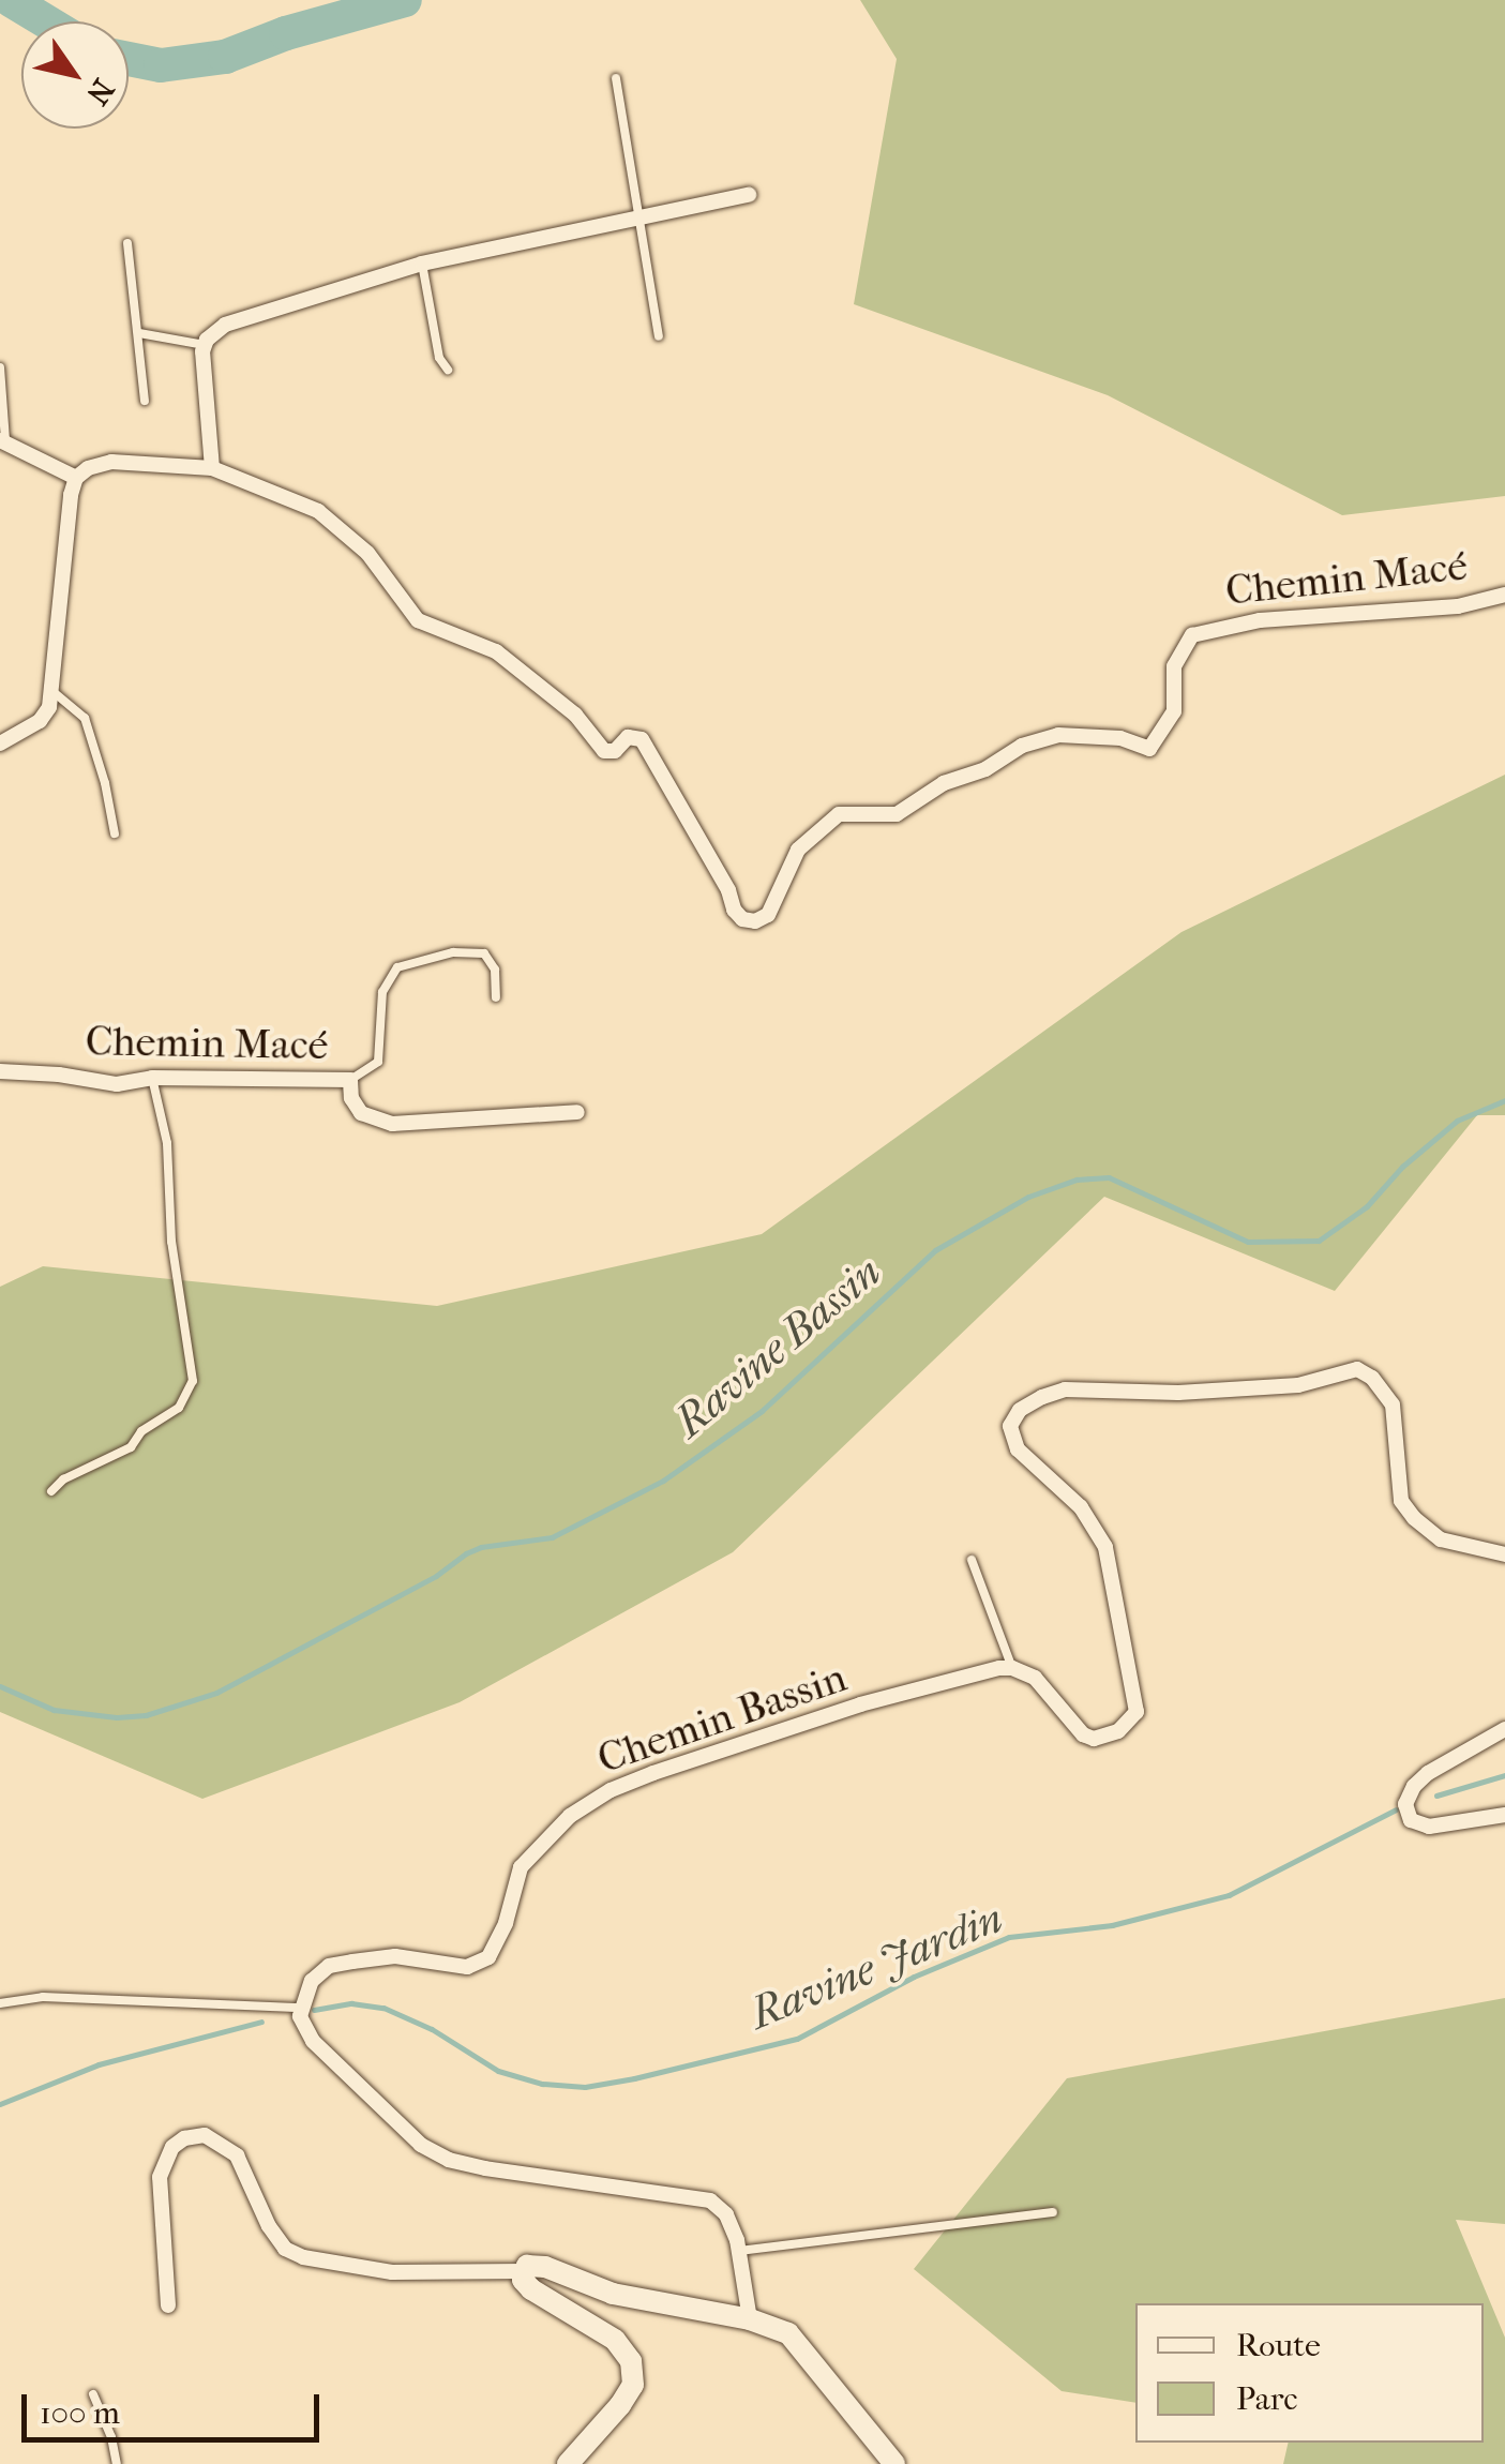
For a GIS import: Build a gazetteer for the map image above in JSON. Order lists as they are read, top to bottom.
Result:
{
  "streets": {
    "street": ["Chemin Macé", "Chemin Bassin"]
  },
  "water": ["Ravine Bassin", "Ravine Jardin"],
  "legend": ["Route", "Parc"],
  "scale_bar": "100 m",
  "north": "bottom right"
}
